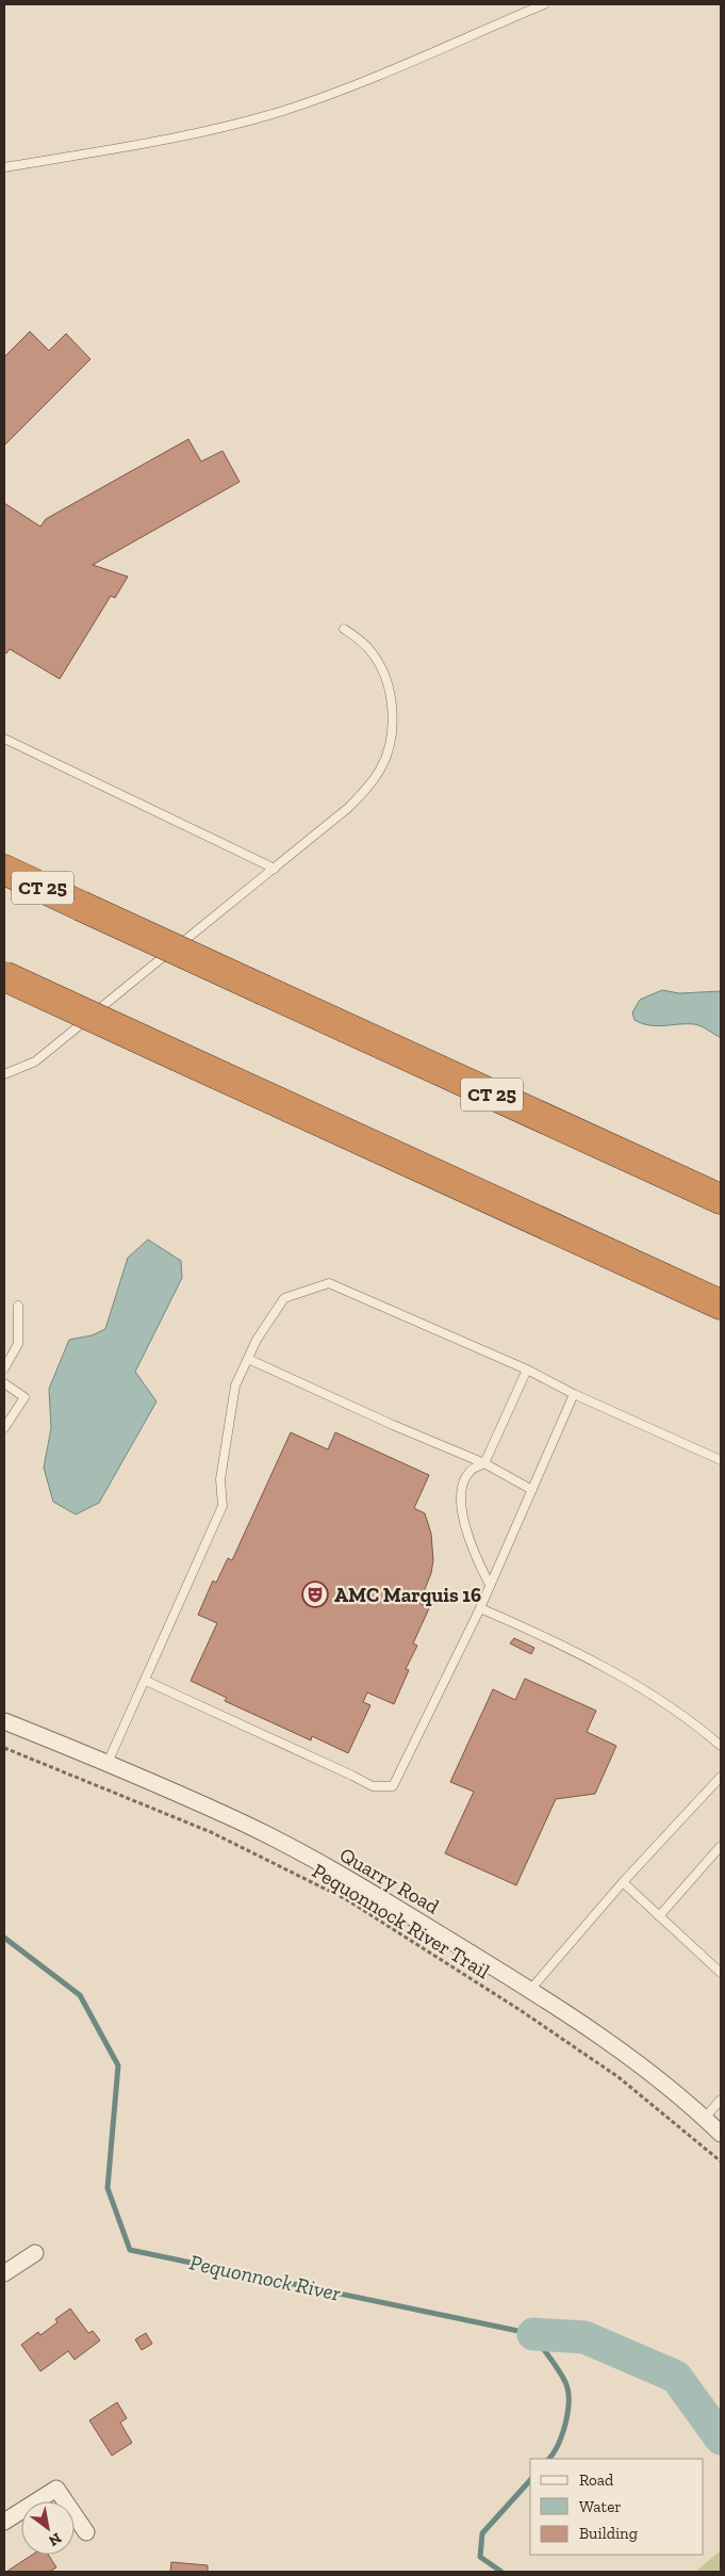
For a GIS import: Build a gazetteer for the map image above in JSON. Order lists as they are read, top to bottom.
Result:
{
  "streets": {
    "highway": ["CT 25"],
    "street": ["Quarry Road"],
    "path": ["Pequonnock River Trail"]
  },
  "water": ["Pequonnock River"],
  "places": {
    "theatre": ["AMC Marquis 16"]
  },
  "legend": ["Road", "Water", "Building"],
  "north": "bottom right"
}
